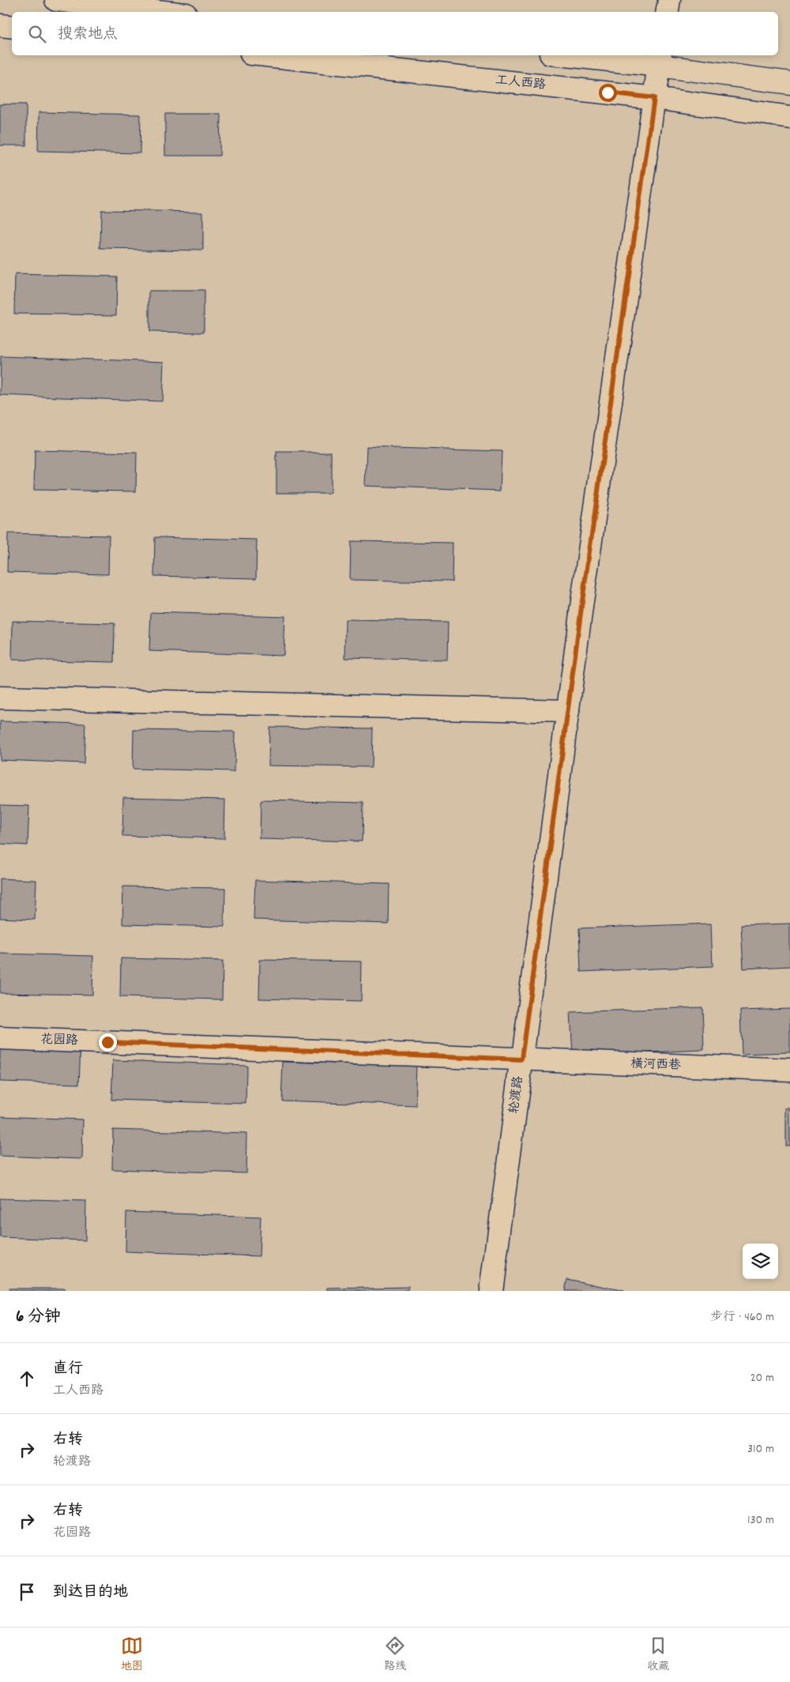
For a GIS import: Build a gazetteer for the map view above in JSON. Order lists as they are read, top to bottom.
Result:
{
  "streets": {
    "main road": [
      "工人西路",
      "花园路",
      "横河西巷",
      "轮渡路"
    ]
  },
  "crossings": [
    ["工人西路", "轮渡路"],
    ["花园路", "横河西巷"],
    ["花园路", "轮渡路"],
    ["横河西巷", "轮渡路"]
  ],
  "page": {
    "search": "搜索地点",
    "heading": ["6 分钟", "步行 · 460 m"],
    "list": [
      ["直行", "工人西路", "20 m"],
      ["右转", "轮渡路", "310 m"],
      ["右转", "花园路", "130 m"],
      "到达目的地"
    ],
    "nav": ["地图", "路线", "收藏"]
  }
}
